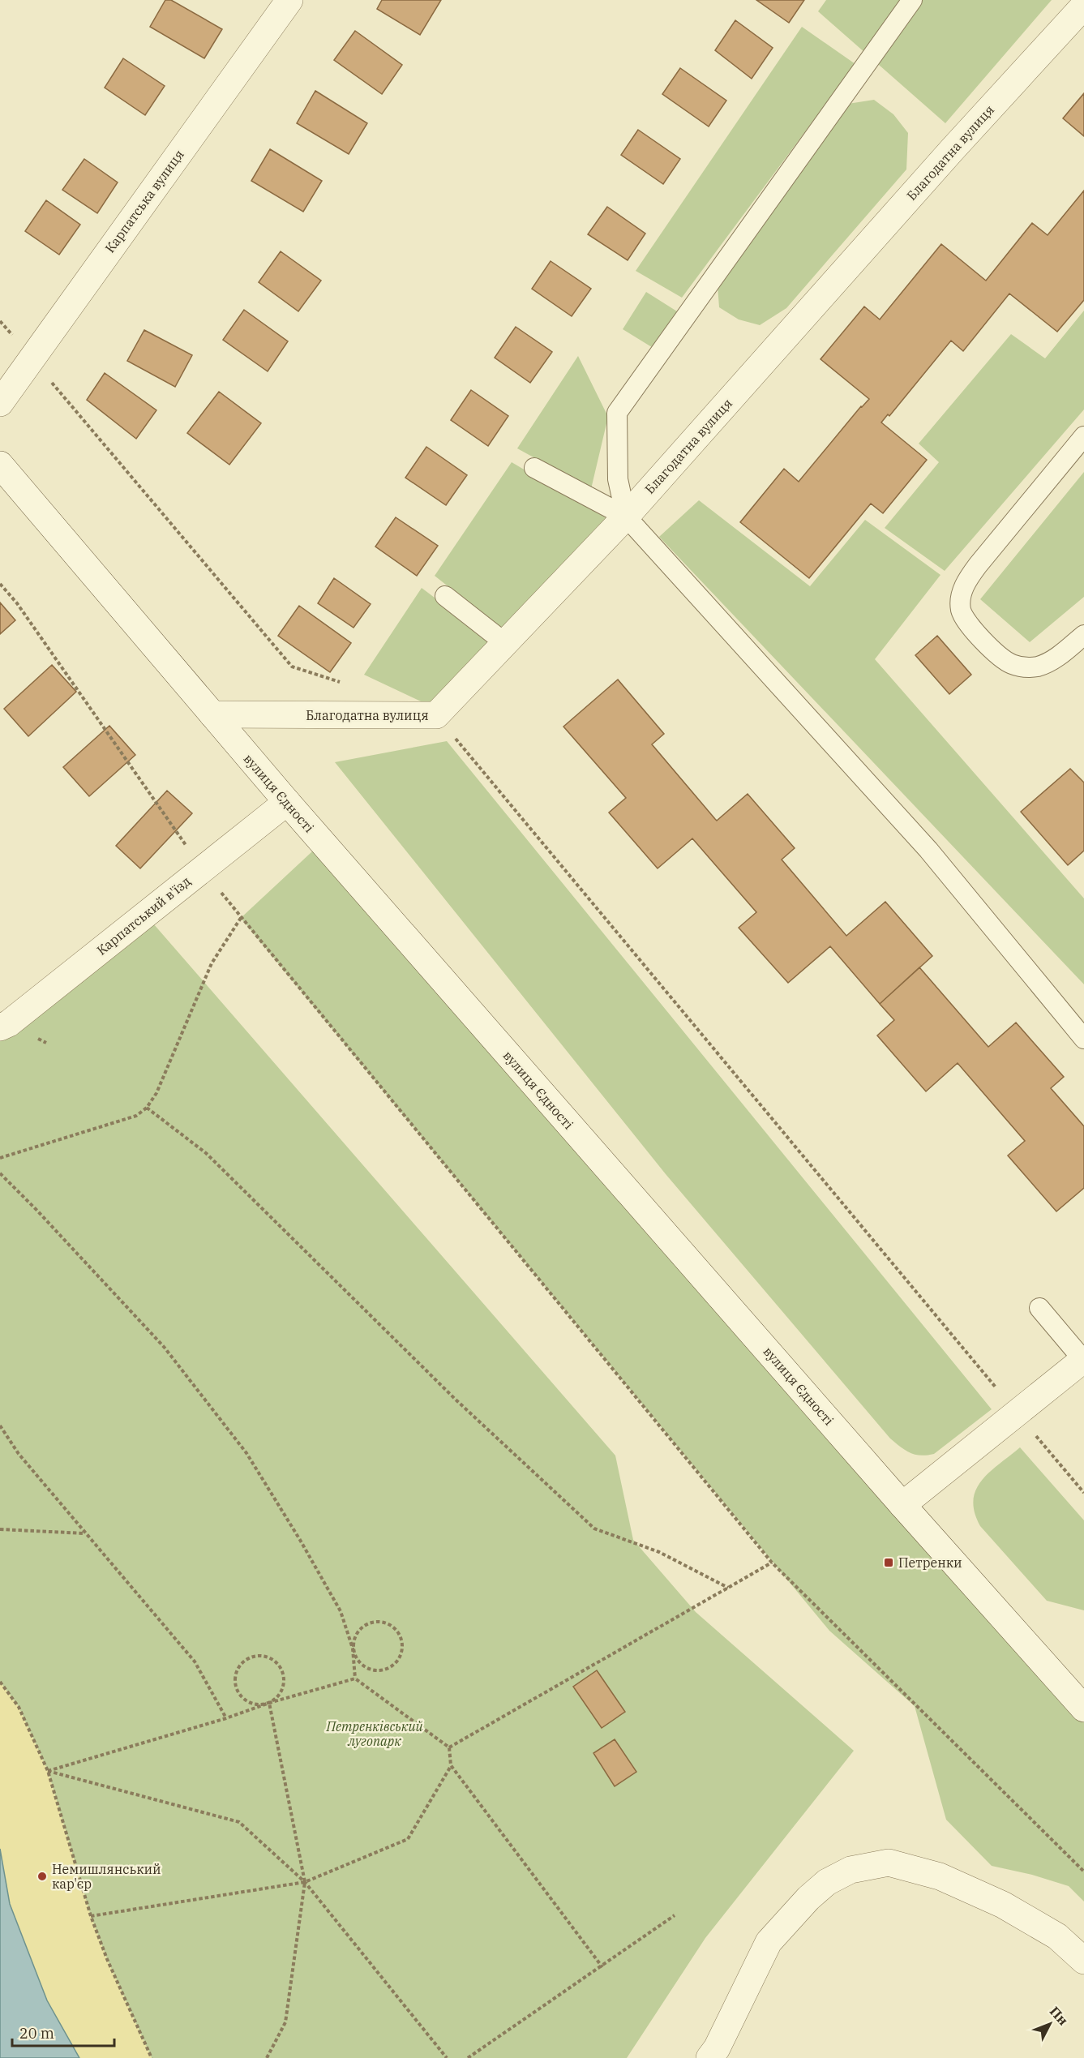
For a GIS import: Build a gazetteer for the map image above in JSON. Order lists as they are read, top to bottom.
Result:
{
  "streets": {
    "street": [
      "Благодатна вулиця",
      "Карпатська вулиця",
      "вулиця Єдності",
      "Карпатський в'їзд"
    ]
  },
  "crossings": [
    ["Благодатна вулиця", "вулиця Єдності"],
    ["вулиця Єдності", "Карпатський в'їзд"]
  ],
  "parks": ["Петренківський лугопарк"],
  "places": {
    "transit": ["Петренки"],
    "other": ["Немишлянський кар'єр"]
  },
  "scale_bar": "20 m",
  "north": "top right"
}
